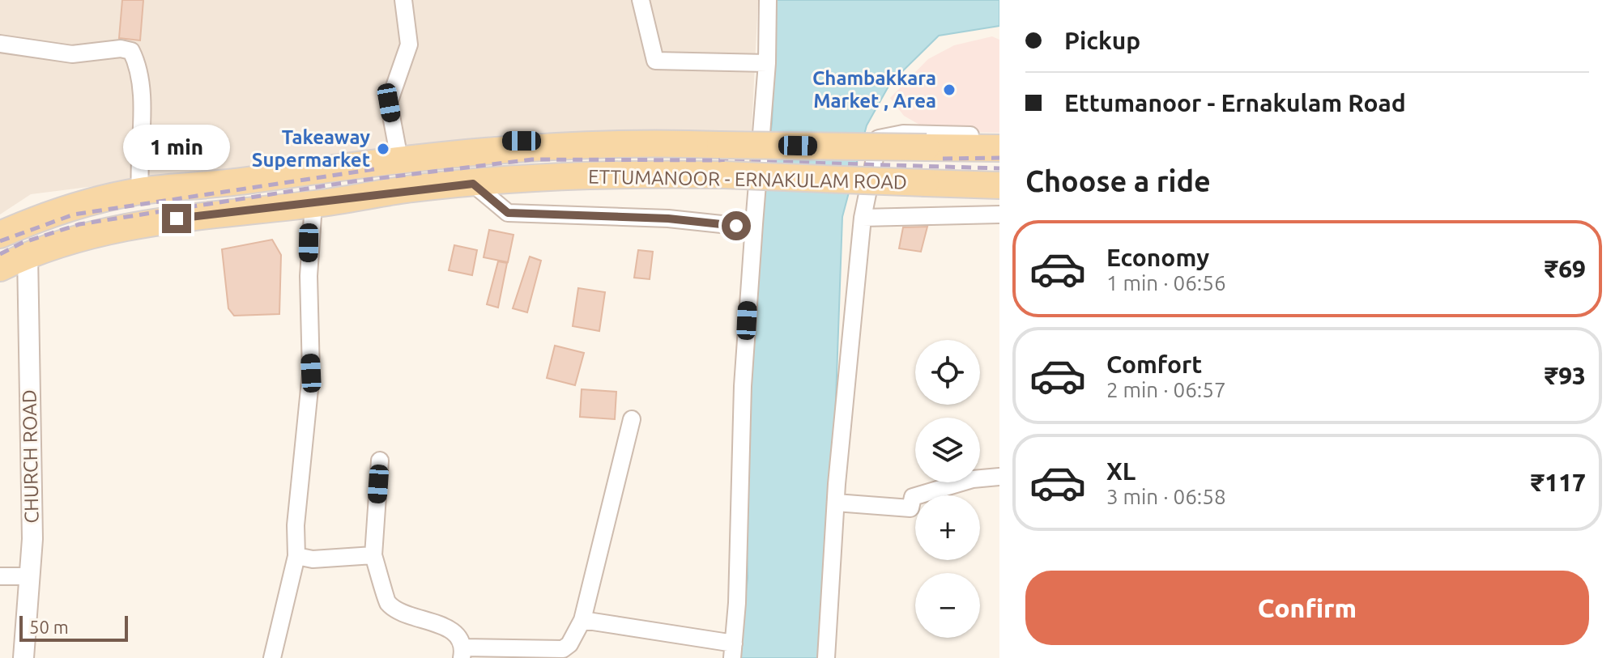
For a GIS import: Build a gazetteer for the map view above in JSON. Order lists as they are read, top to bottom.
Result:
{
  "streets": {
    "main road": ["ETTUMANOOR - ERNAKULAM ROAD"],
    "street": ["CHURCH ROAD"]
  },
  "crossings": [
    ["ETTUMANOOR - ERNAKULAM ROAD", "CHURCH ROAD"]
  ],
  "places": ["Chambakkara Market , Area", "Takeaway Supermarket"],
  "scale_bar": "50 m",
  "page": {
    "banner": ["Pickup", "Ettumanoor - Ernakulam Road"],
    "bubble": "1 min",
    "heading": "Choose a ride",
    "list": [
      {
        "name": "Economy",
        "note": "1 min · 06:56",
        "value": "₹69"
      },
      {
        "name": "Comfort",
        "note": "2 min · 06:57",
        "value": "₹93"
      },
      {
        "name": "XL",
        "note": "3 min · 06:58",
        "value": "₹117"
      }
    ],
    "map_buttons": ["+", "−"],
    "buttons": "Confirm",
    "scale": "50 m"
  }
}
